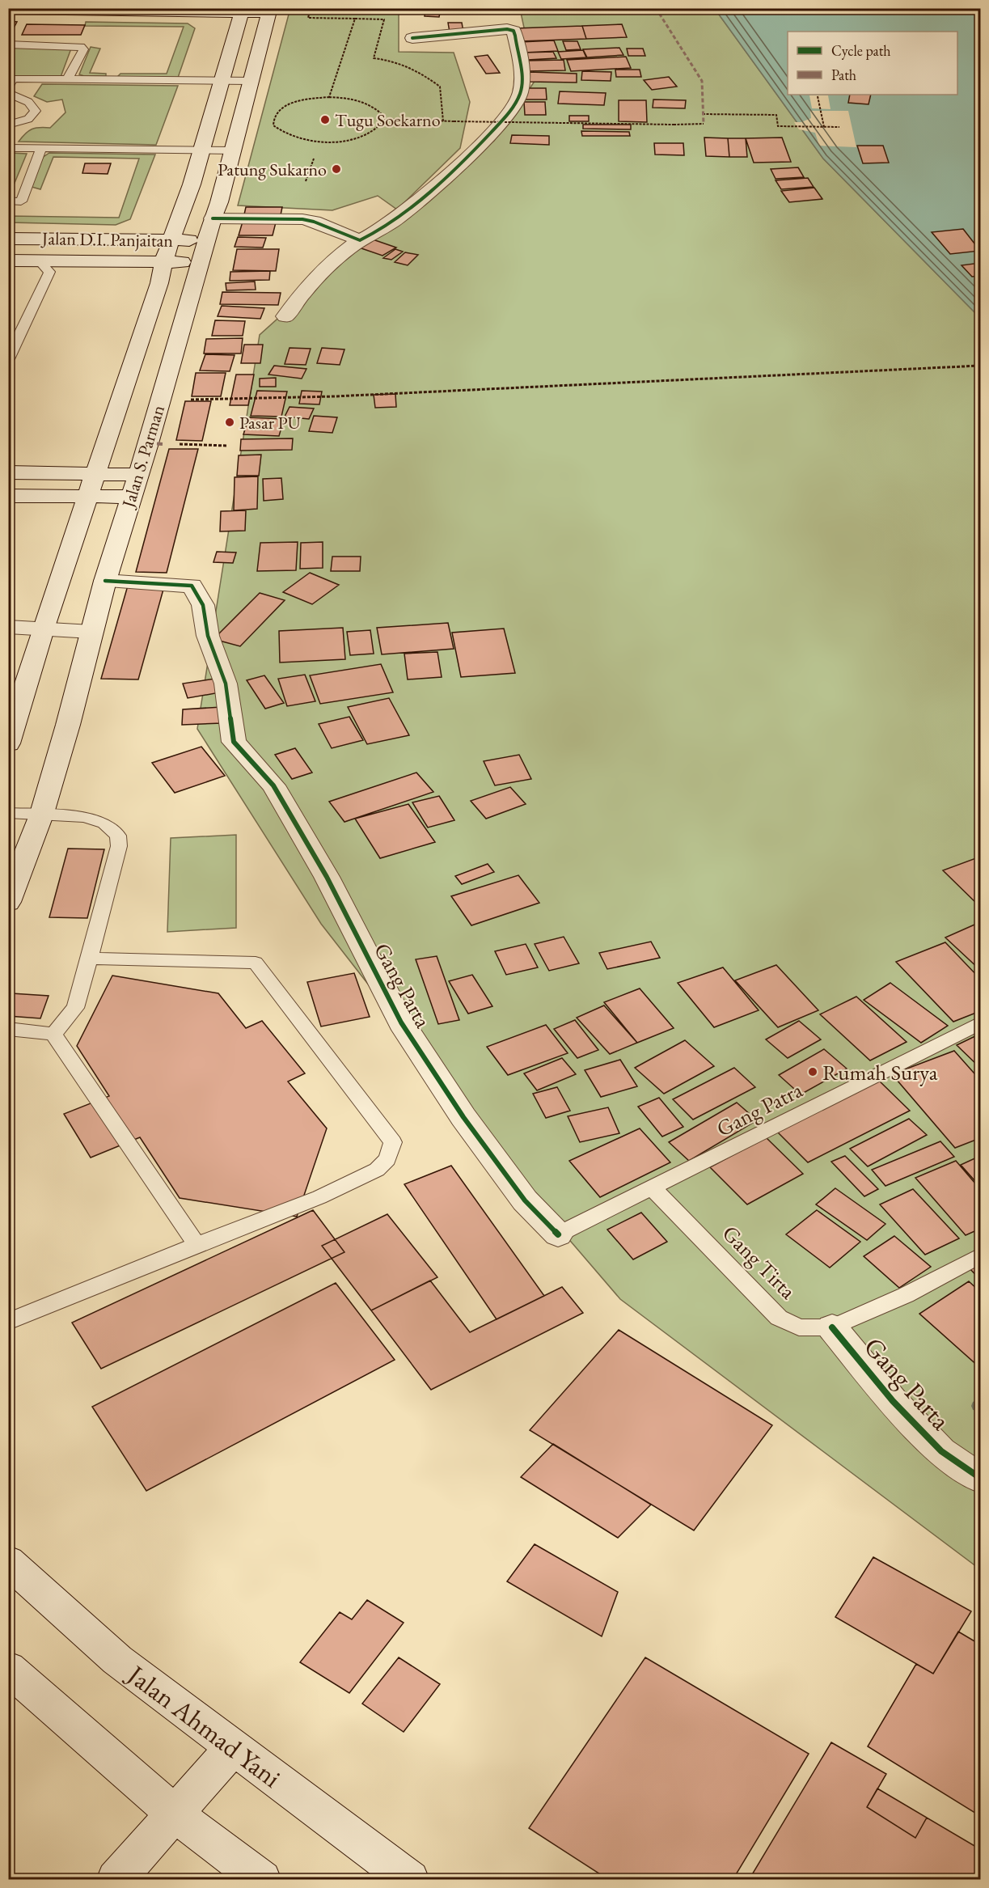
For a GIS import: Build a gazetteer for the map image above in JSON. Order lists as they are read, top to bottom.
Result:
{
  "streets": {
    "main road": [
      "Jalan D.I. Panjaitan",
      "Jalan S. Parman",
      "Gang Parta",
      "Jalan Ahmad Yani"
    ],
    "lane": ["Gang Patra", "Gang Tirta"]
  },
  "crossings": [
    ["Jalan D.I. Panjaitan", "Jalan S. Parman"],
    ["Jalan S. Parman", "Gang Parta"],
    ["Gang Parta", "Gang Patra"],
    ["Gang Parta", "Gang Tirta"],
    ["Gang Patra", "Gang Tirta"]
  ],
  "places": [
    "Tugu Soekarno",
    "Patung Sukarno",
    "Pasar PU",
    "Rumah Surya"
  ],
  "legend": ["Cycle path", "Path"]
}
